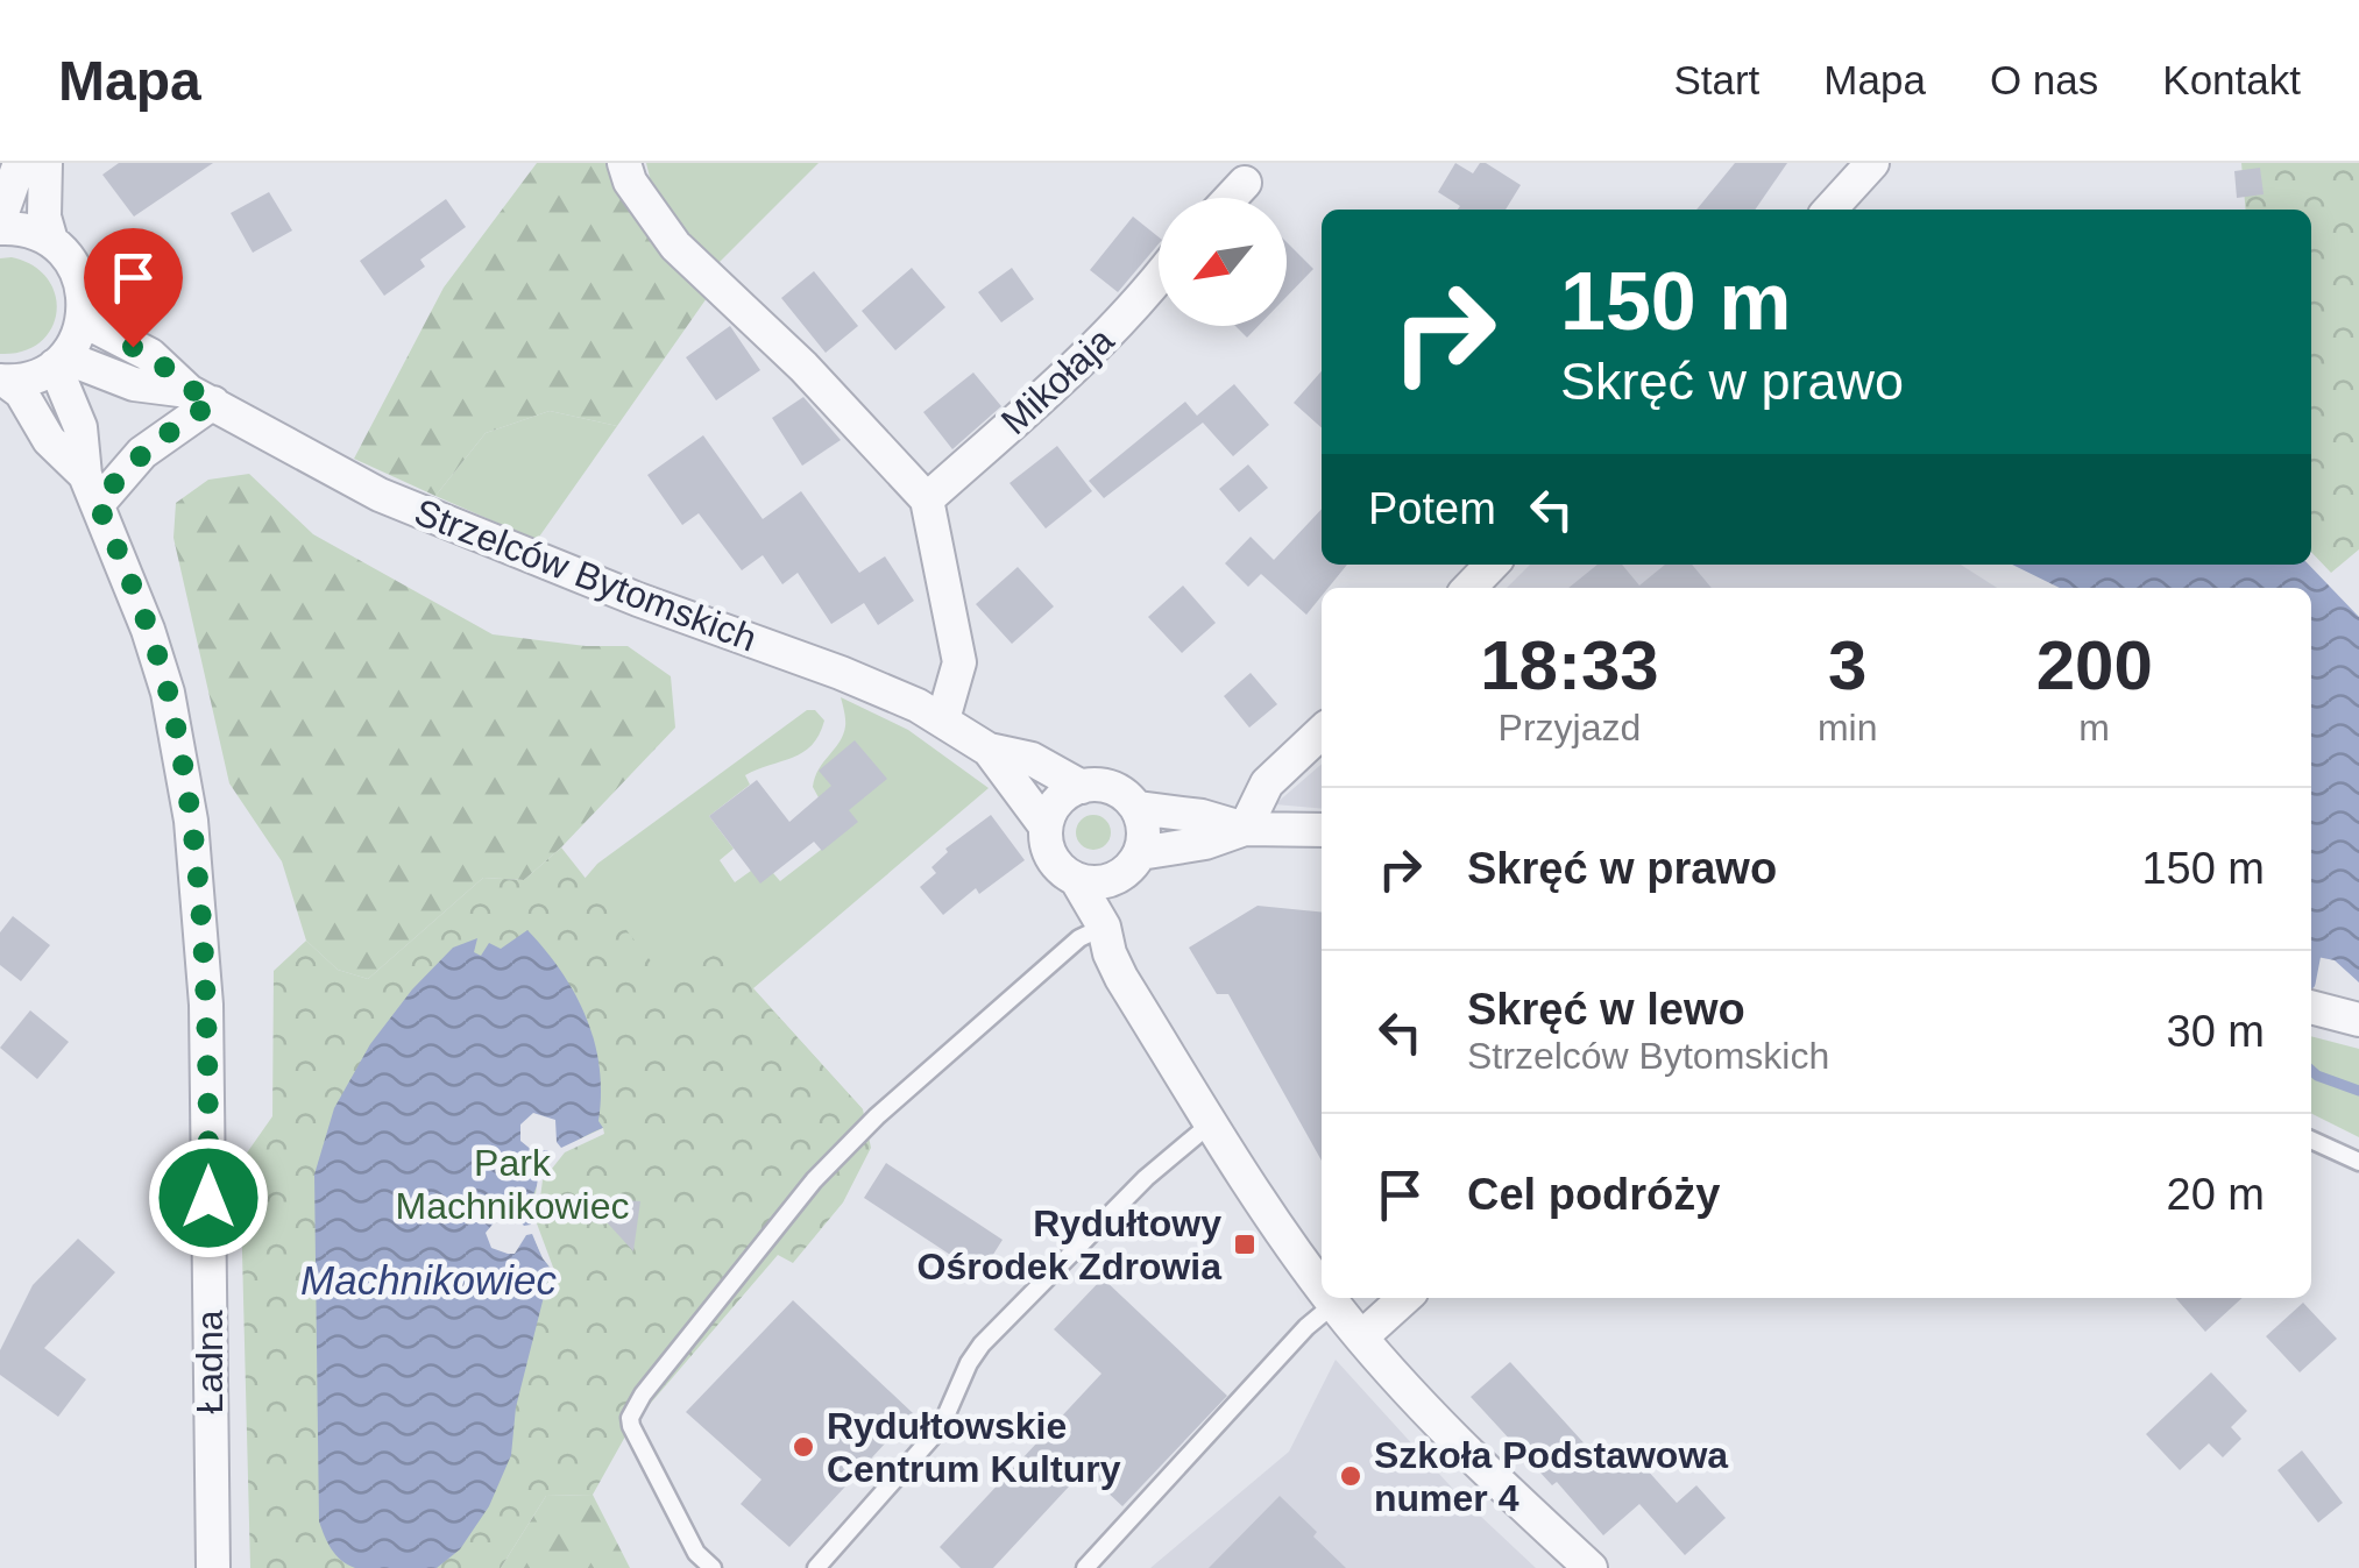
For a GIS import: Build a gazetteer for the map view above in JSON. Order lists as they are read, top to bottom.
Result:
{
  "streets": {
    "street": ["Mikołaja", "Strzelców Bytomskich", "Ładna"]
  },
  "crossings": [
    ["Strzelców Bytomskich", "Ładna"]
  ],
  "water": ["Machnikowiec"],
  "parks": ["Park Machnikowiec"],
  "places": {
    "transit": ["Rydułtowy Ośrodek Zdrowia"],
    "other": ["Rydułtowskie Centrum Kultury", "Szkoła Podstawowa numer 4"]
  },
  "north": "bottom left",
  "page": {
    "header": "Mapa",
    "nav": [
      "Start",
      "Mapa",
      "O nas",
      "Kontakt"
    ],
    "turn": ["150 m", "Skręć w prawo"],
    "then": "Potem",
    "eta": [
      "18:33",
      "Przyjazd",
      "3",
      "min",
      "200",
      "m"
    ],
    "list": [
      {
        "name": "Skręć w prawo",
        "value": "150 m"
      },
      {
        "name": "Skręć w lewo",
        "note": "Strzelców Bytomskich",
        "value": "30 m"
      },
      {
        "name": "Cel podróży",
        "value": "20 m"
      }
    ]
  }
}
